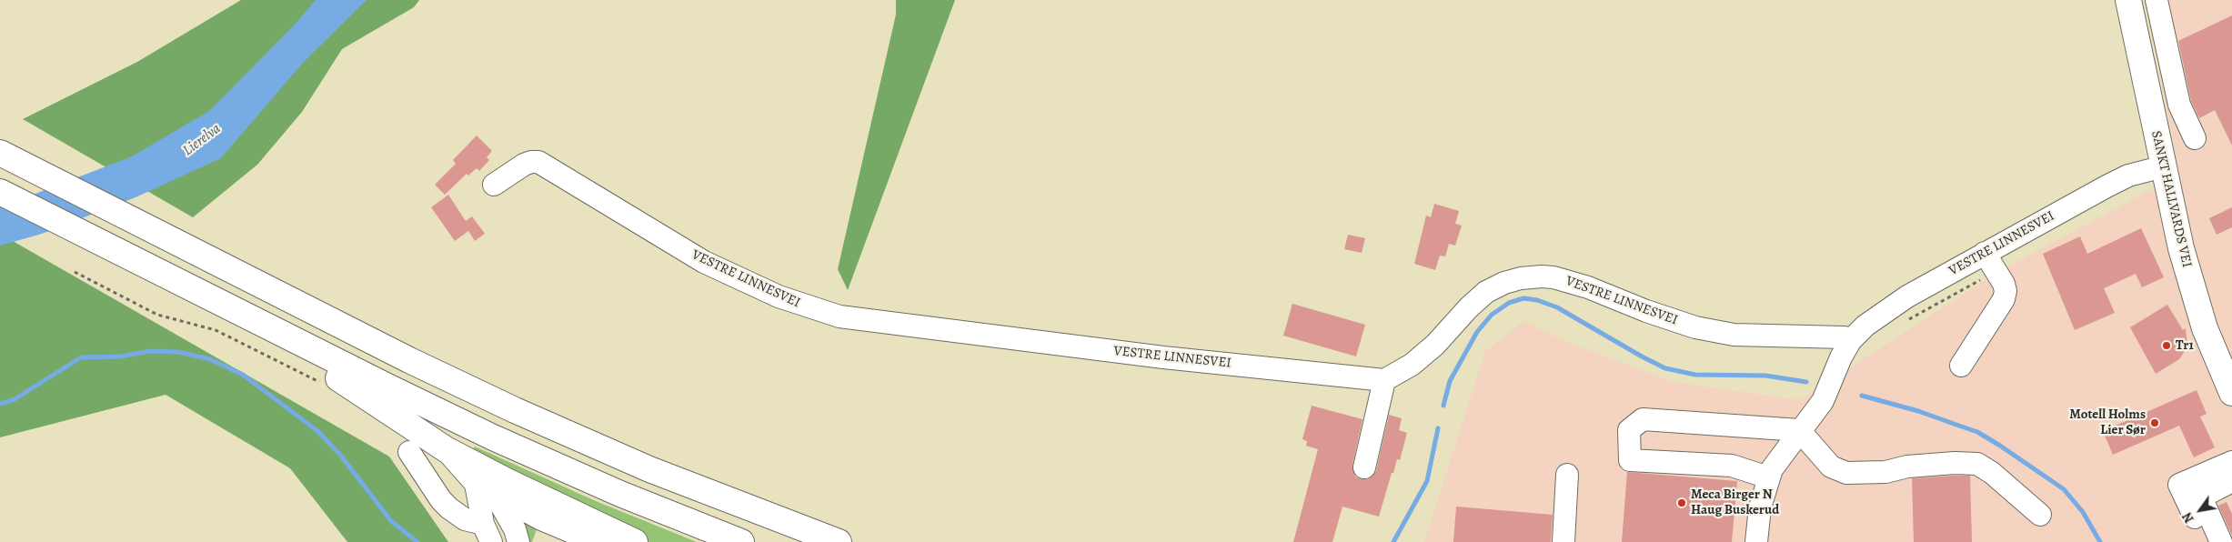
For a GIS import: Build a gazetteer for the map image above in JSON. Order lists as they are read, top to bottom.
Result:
{
  "streets": {
    "main road": ["SANKT HALLVARDS VEI"],
    "street": ["VESTRE LINNESVEI"]
  },
  "crossings": [
    ["SANKT HALLVARDS VEI", "VESTRE LINNESVEI"]
  ],
  "water": ["Lierelva"],
  "places": ["Tr1", "Motell Holms Lier Sør", "Meca Birger N Haug Buskerud"],
  "north": "bottom left"
}
